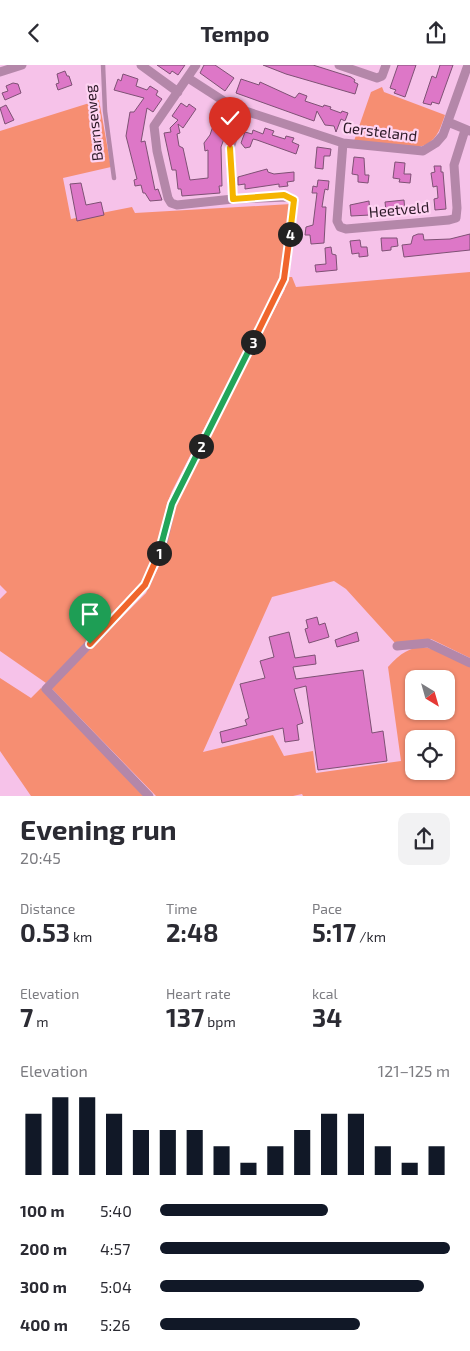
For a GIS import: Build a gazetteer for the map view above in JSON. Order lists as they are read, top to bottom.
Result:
{
  "streets": {
    "street": ["Gersteland", "Heetveld"],
    "lane": ["Barnseweg"]
  },
  "crossings": [
    ["Gersteland", "Heetveld"]
  ],
  "north": "bottom right",
  "page": {
    "header": "Tempo",
    "pins": [
      "4",
      "3",
      "2",
      "1"
    ],
    "heading": ["Evening run", "20:45"],
    "stats": [
      ["Distance", "0.53 km"],
      ["Time", "2:48"],
      ["Pace", "5:17 /km"],
      ["Elevation", "7 m"],
      ["Heart rate", "137 bpm"],
      ["kcal", "34"]
    ],
    "chart": ["Elevation", "121–125 m"],
    "list": [
      {
        "name": "100 m",
        "note": "5:40"
      },
      {
        "name": "200 m",
        "note": "4:57"
      },
      {
        "name": "300 m",
        "note": "5:04"
      },
      {
        "name": "400 m",
        "note": "5:26"
      }
    ]
  }
}
